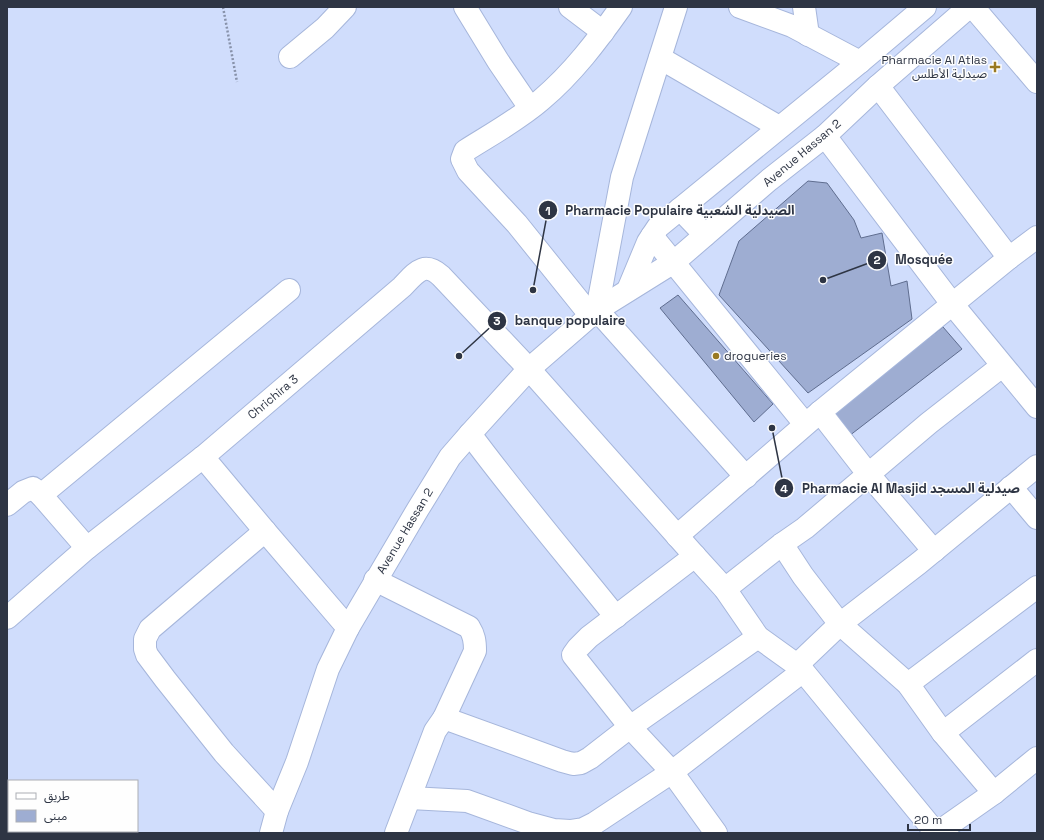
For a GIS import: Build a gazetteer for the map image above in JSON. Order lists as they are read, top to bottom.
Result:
{
  "streets": {
    "street": ["Avenue Hassan 2", "Chrichira 3"]
  },
  "crossings": [
    ["Avenue Hassan 2", "Chrichira 3"]
  ],
  "places": {
    "health": ["Pharmacie Al Atlas صيدلية الأطلس"],
    "other": [
      "Mosquée",
      "Pharmacie Populaire الصيدلية الشعبية",
      "banque populaire",
      "drogueries",
      "Pharmacie Al Masjid صيدلية المسجد"
    ]
  },
  "legend": ["طريق", "مبنى"],
  "scale_bar": "20 m"
}
